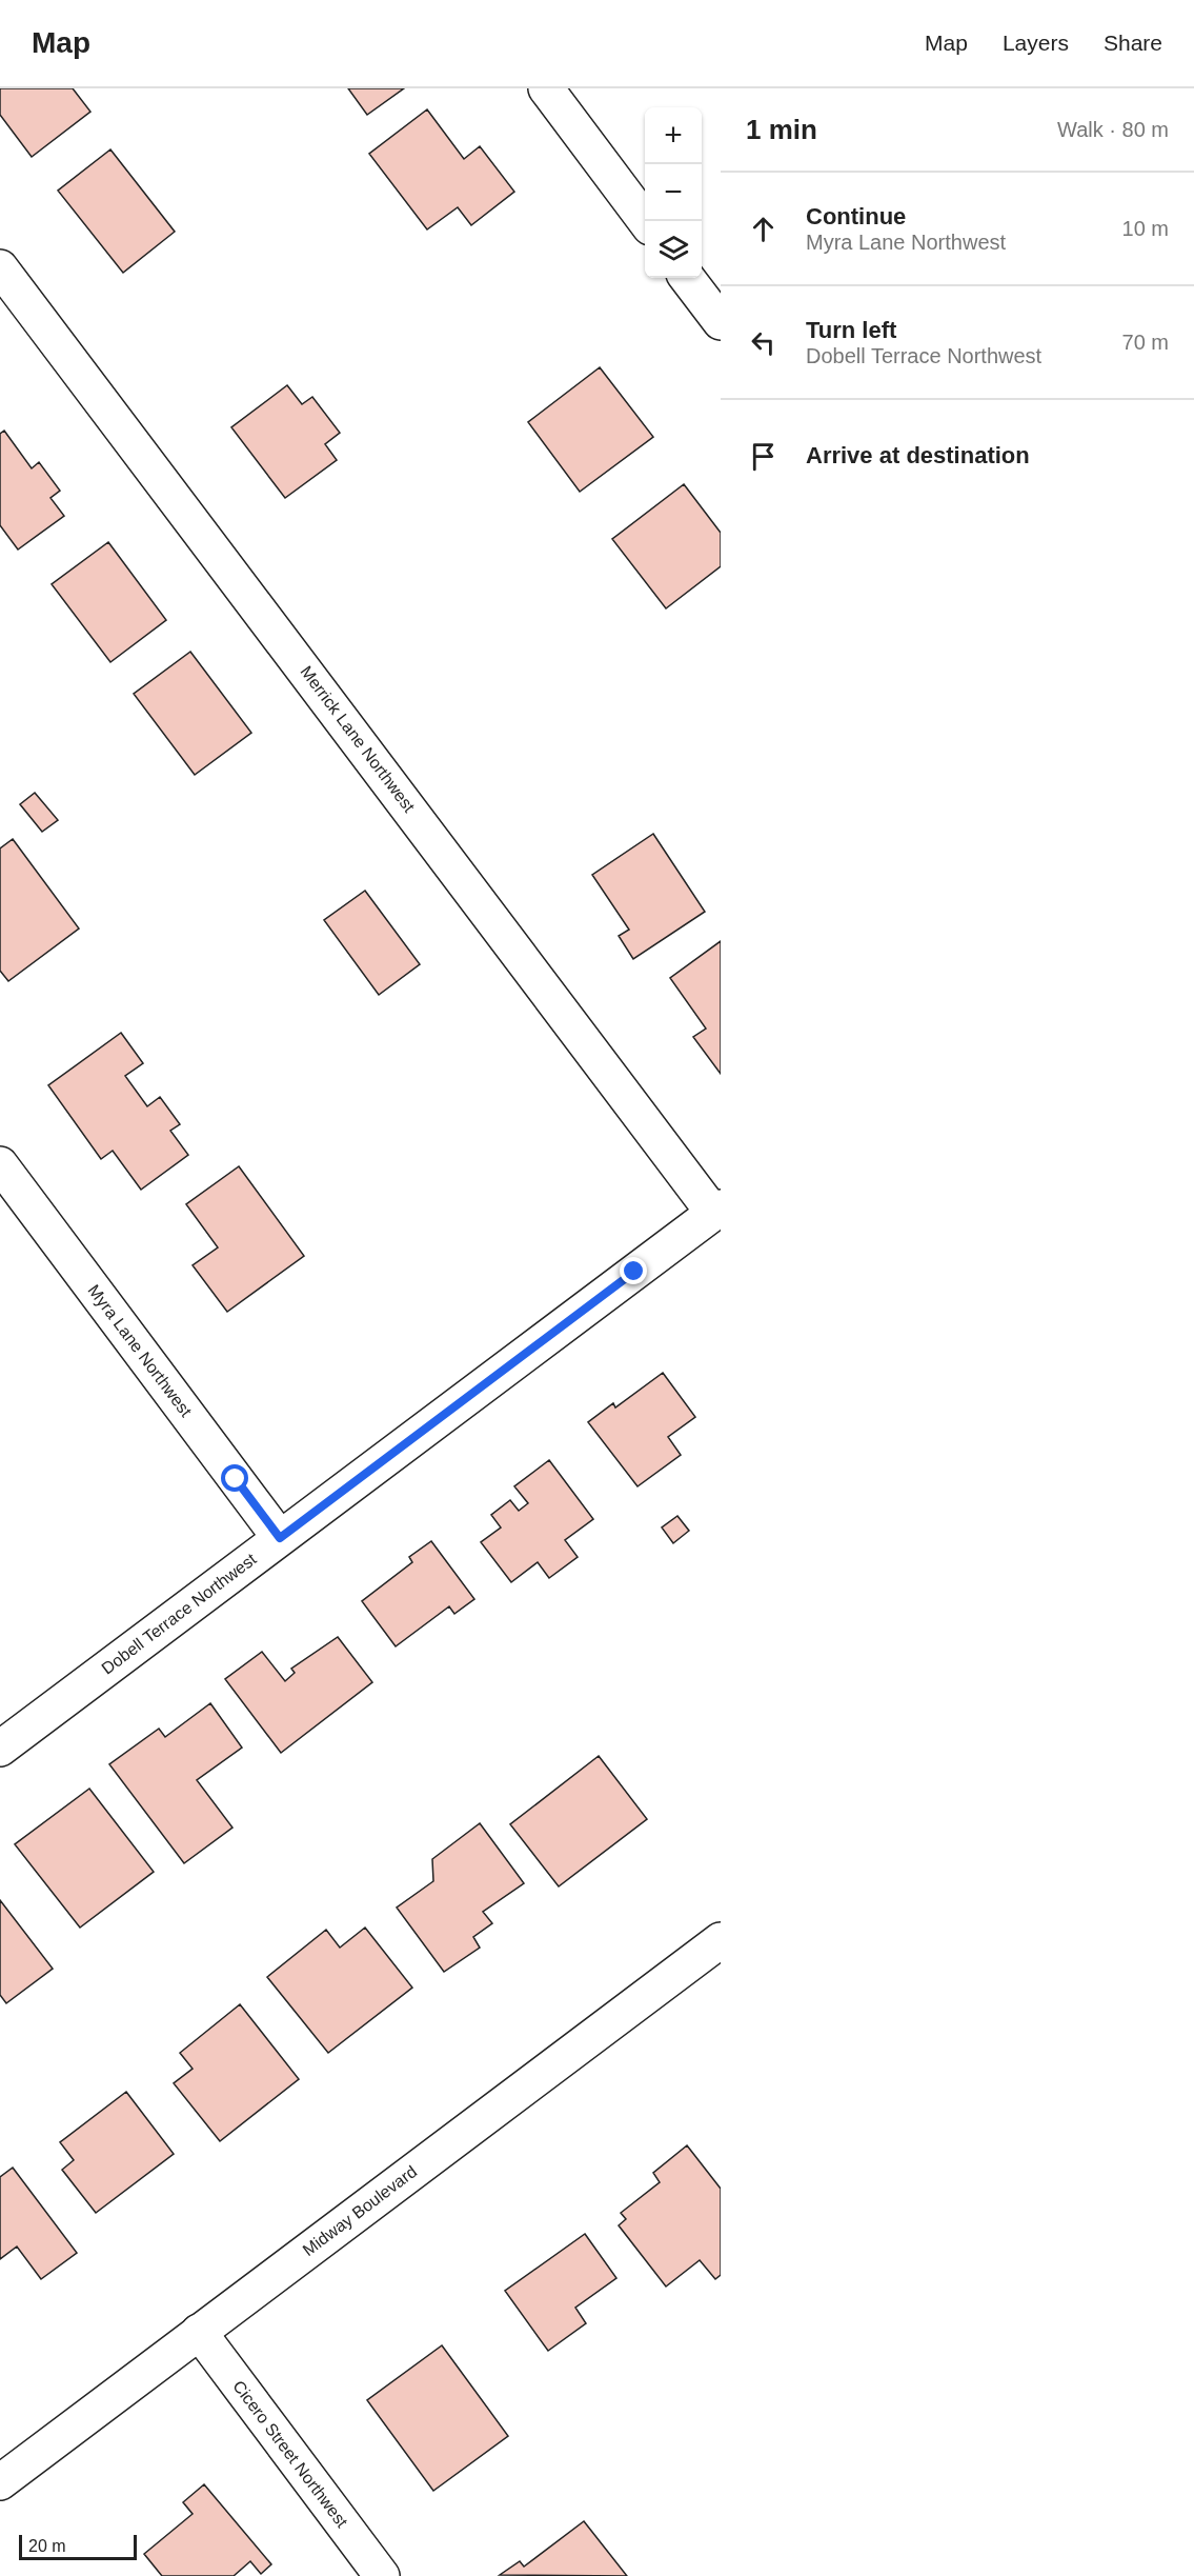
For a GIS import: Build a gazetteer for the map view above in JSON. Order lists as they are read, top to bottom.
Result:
{
  "streets": {
    "street": [
      "Merrick Lane Northwest",
      "Myra Lane Northwest",
      "Dobell Terrace Northwest",
      "Midway Boulevard",
      "Cicero Street Northwest"
    ]
  },
  "crossings": [
    ["Merrick Lane Northwest", "Dobell Terrace Northwest"],
    ["Myra Lane Northwest", "Dobell Terrace Northwest"],
    ["Midway Boulevard", "Cicero Street Northwest"]
  ],
  "scale_bar": "20 m",
  "page": {
    "header": "Map",
    "nav": ["Map", "Layers", "Share"],
    "heading": ["1 min", "Walk · 80 m"],
    "map_buttons": ["+", "−"],
    "list": [
      ["Continue", "Myra Lane Northwest", "10 m"],
      ["Turn left", "Dobell Terrace Northwest", "70 m"],
      "Arrive at destination"
    ],
    "scale": "20 m"
  }
}
